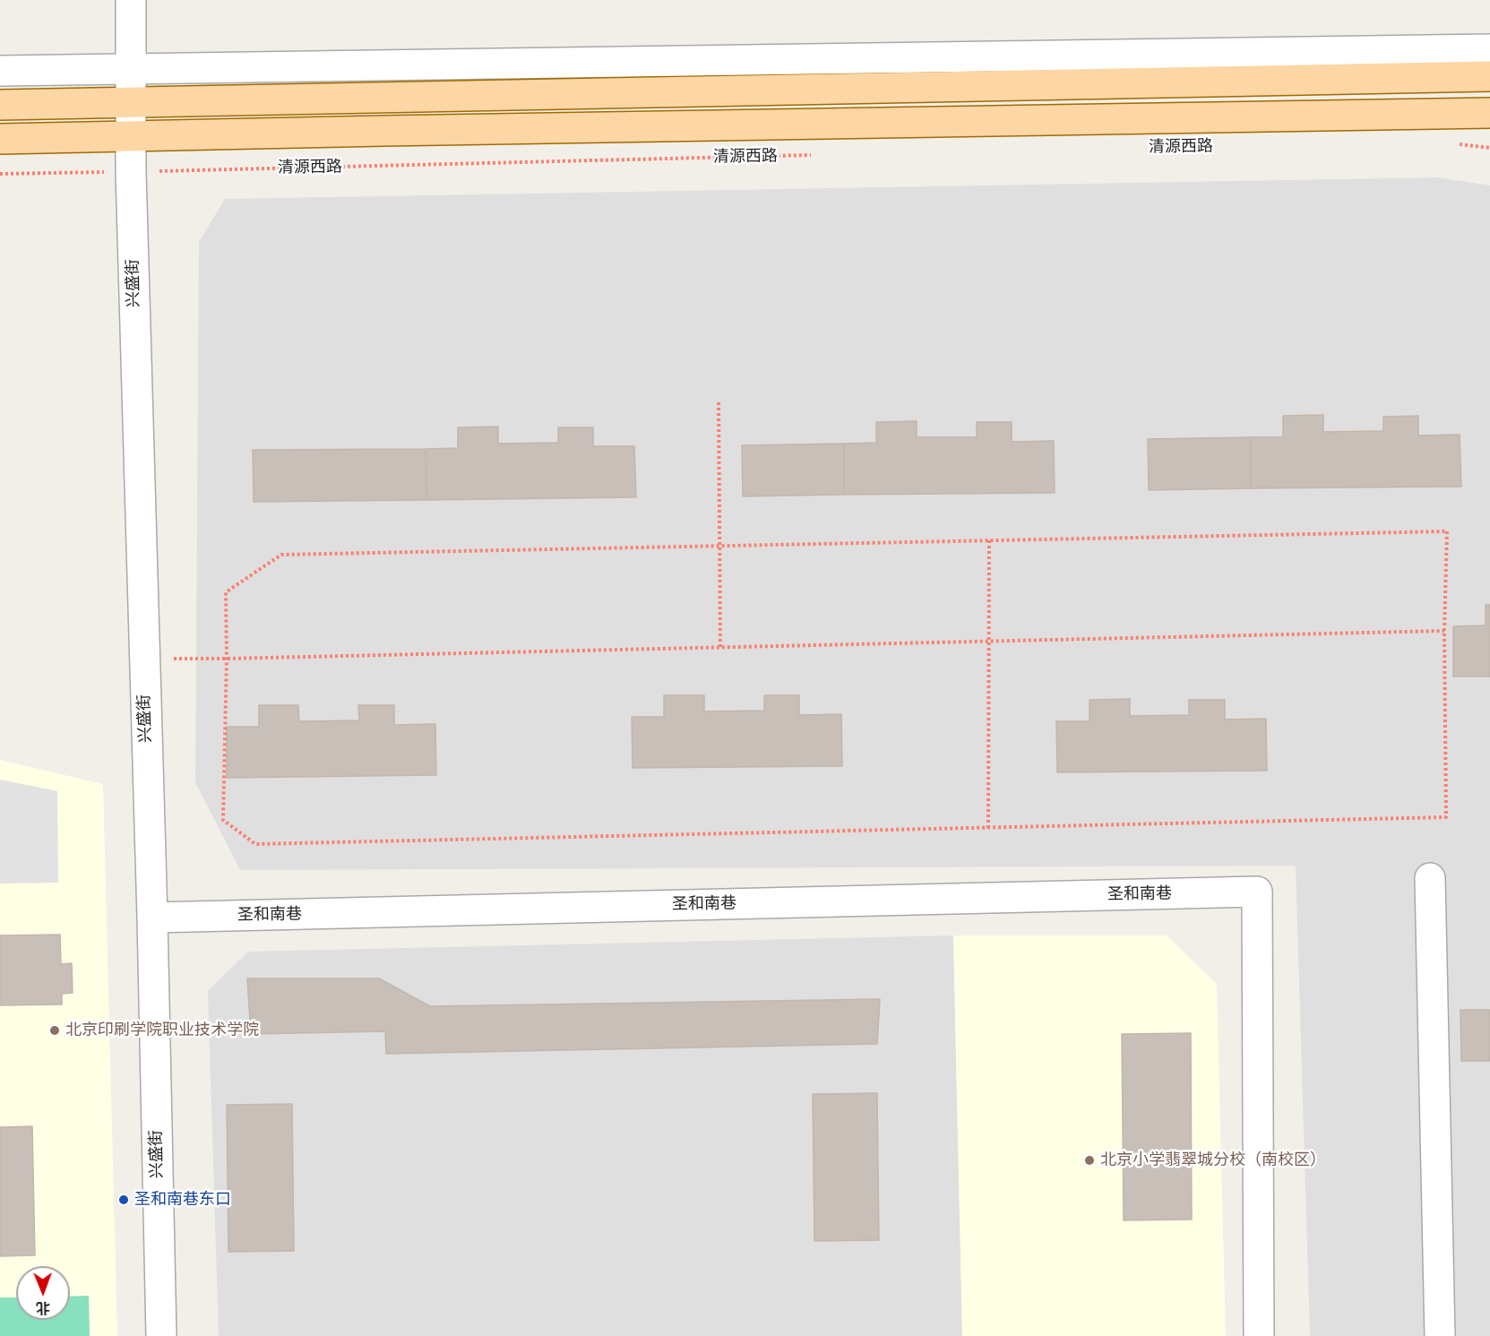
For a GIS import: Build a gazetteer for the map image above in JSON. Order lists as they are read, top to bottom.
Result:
{
  "streets": {
    "main road": ["清源西路"],
    "street": ["兴盛街", "圣和南巷"]
  },
  "crossings": [
    ["清源西路", "兴盛街"],
    ["兴盛街", "圣和南巷"]
  ],
  "places": ["北京印刷学院职业技术学院", "北京小学翡翠城分校（南校区）", "圣和南巷东口"],
  "north": "bottom"
}
